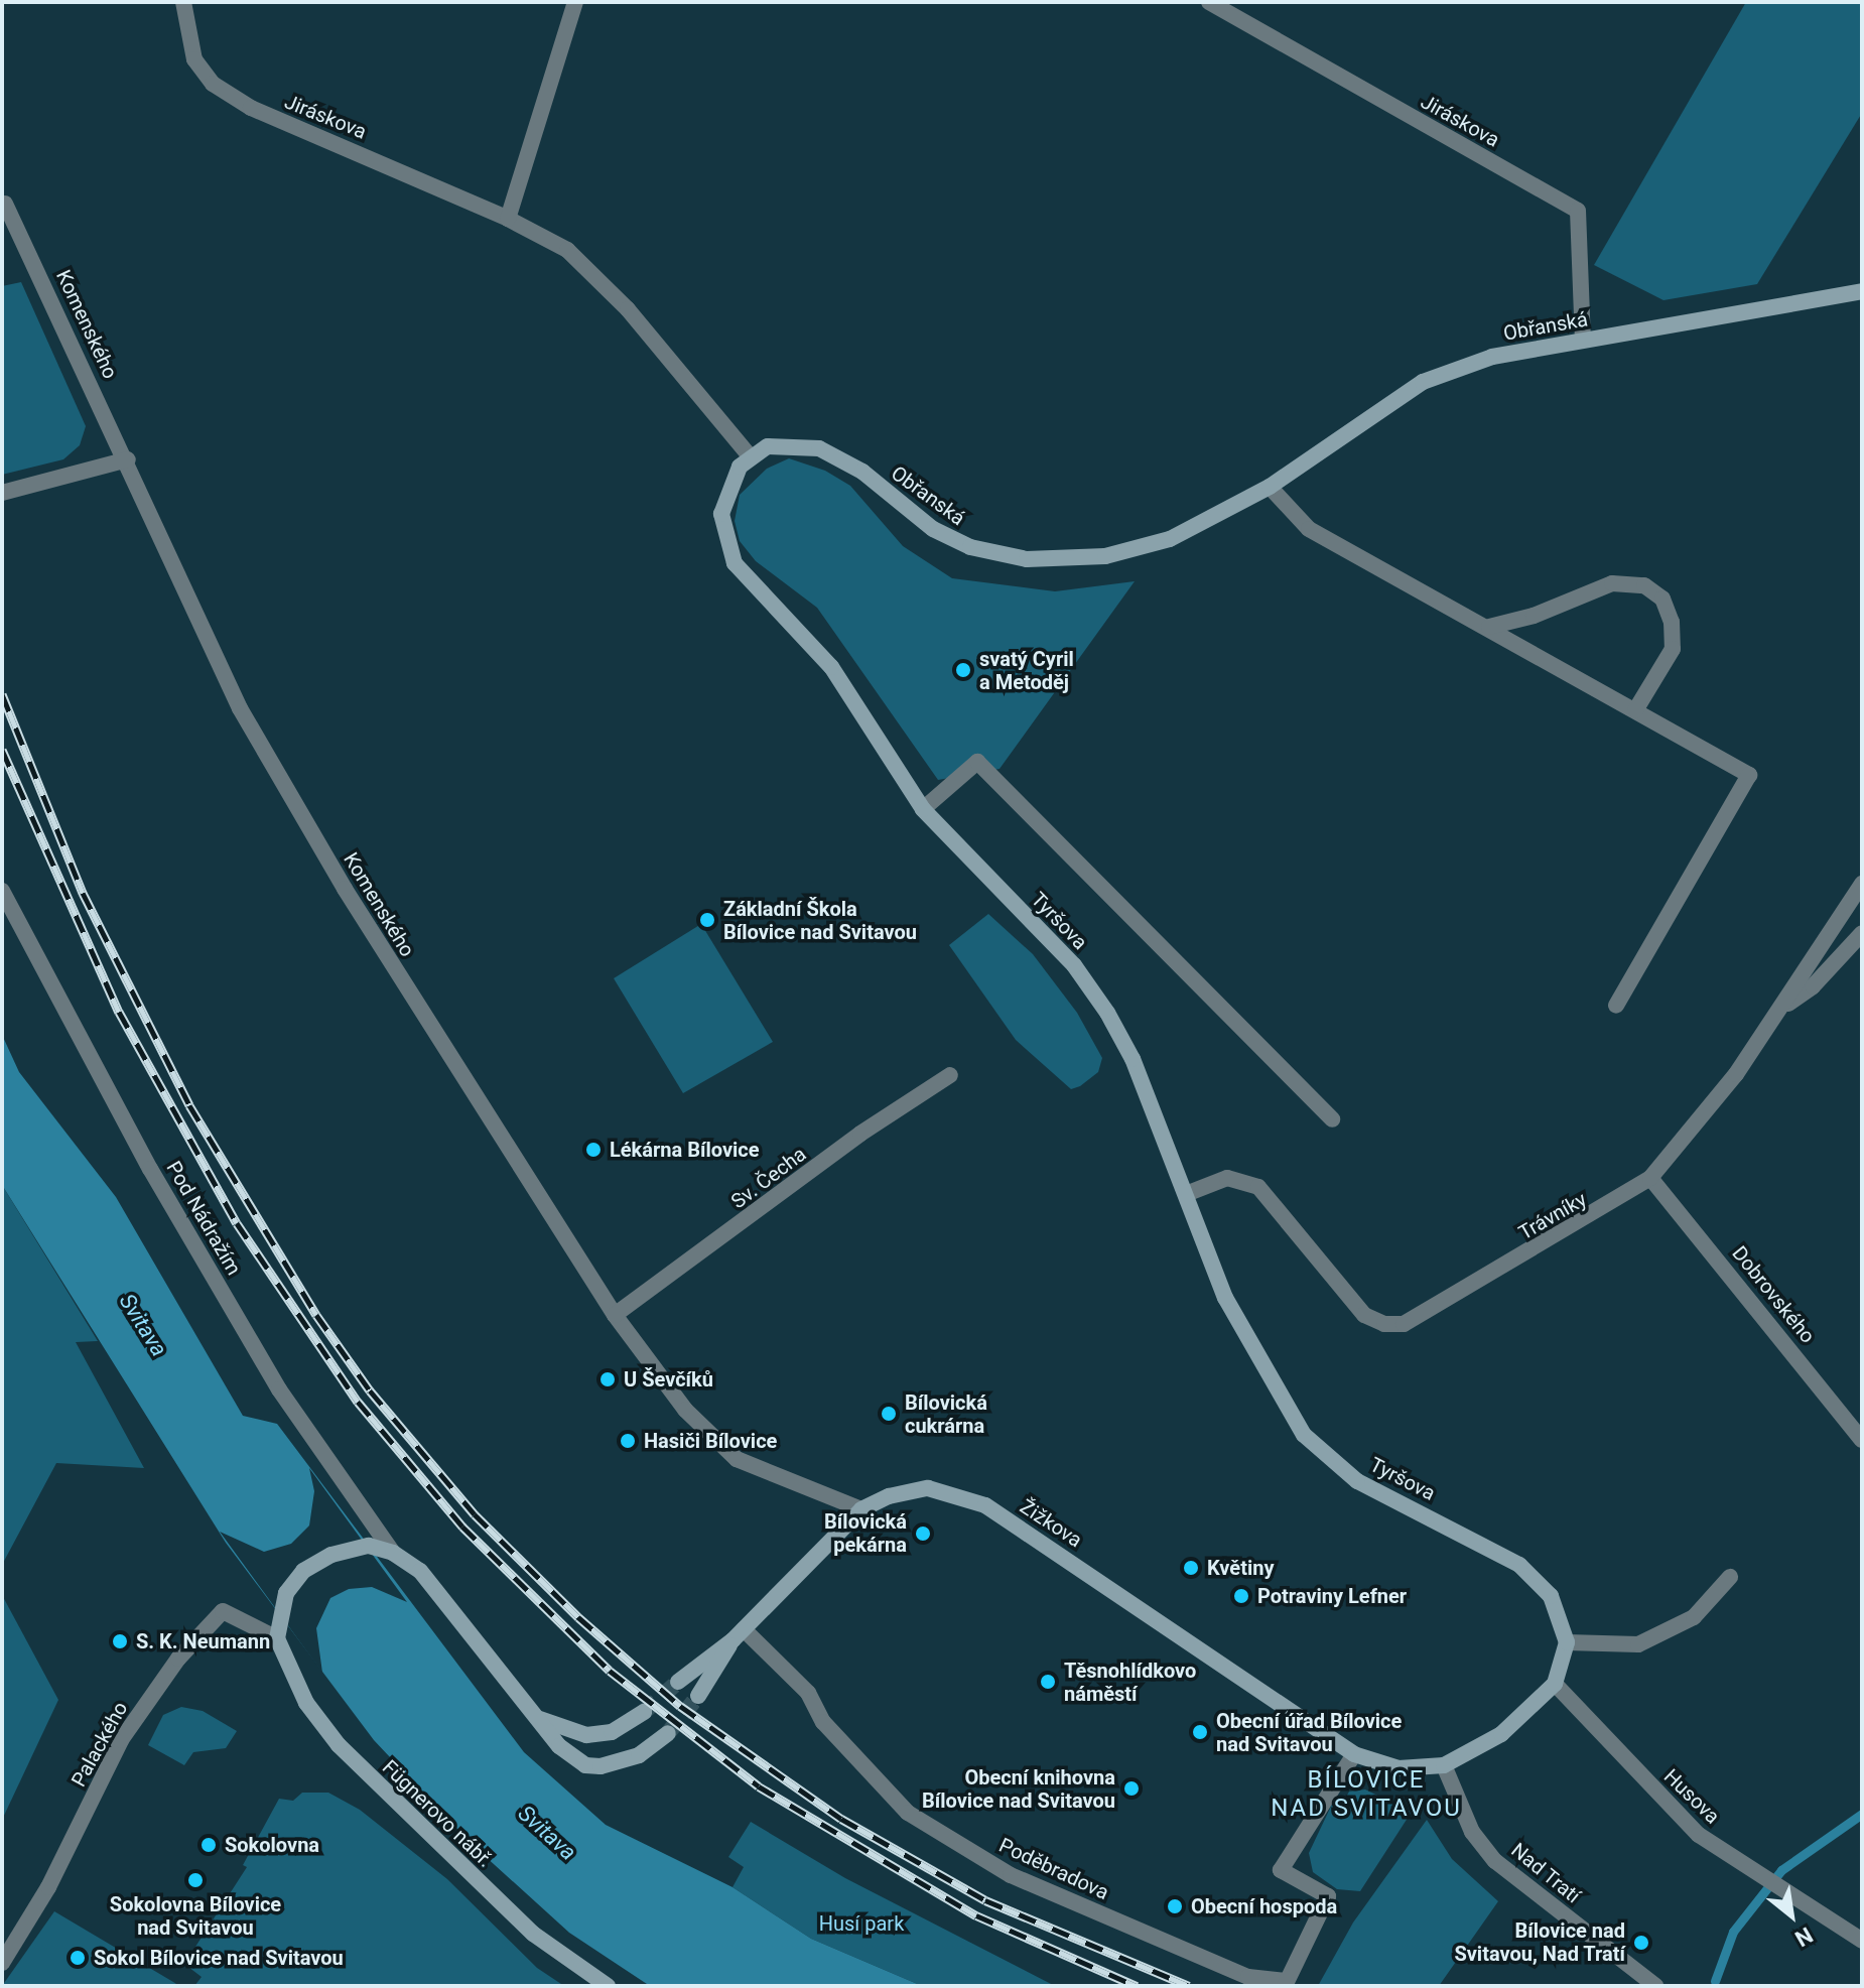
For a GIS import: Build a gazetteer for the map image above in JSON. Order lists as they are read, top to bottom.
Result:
{
  "streets": {
    "main road": [
      "Obřanská",
      "Tyršova",
      "Žižkova",
      "Fügnerovo nábř."
    ],
    "street": [
      "Jiráskova",
      "Komenského",
      "Sv. Čecha",
      "Trávníky",
      "Pod Nádražím",
      "Dobrovského",
      "Palackého",
      "Husova",
      "Poděbradova",
      "Nad Tratí"
    ]
  },
  "crossings": [
    ["Jiráskova", "Obřanská"],
    ["Jiráskova", "Tyršova"],
    ["Komenského", "Sv. Čecha"],
    ["Komenského", "Žižkova"],
    ["Obřanská", "Tyršova"],
    ["Tyršova", "Trávníky"],
    ["Trávníky", "Dobrovského"],
    ["Žižkova", "Poděbradova"],
    ["Palackého", "Fügnerovo nábř."]
  ],
  "districts": ["BÍLOVICE NAD SVITAVOU"],
  "water": ["Svitava"],
  "parks": ["Husí park"],
  "places": [
    "svatý Cyril a Metoděj",
    "Základní Škola Bílovice nad Svitavou",
    "Lékárna Bílovice",
    "U Ševčíků",
    "Bílovická cukrárna",
    "Hasiči Bílovice",
    "Bílovická pekárna",
    "Květiny",
    "Potraviny Lefner",
    "S. K. Neumann",
    "Těsnohlídkovo náměstí",
    "Obecní úřad Bílovice nad Svitavou",
    "Obecní knihovna Bílovice nad Svitavou",
    "Sokolovna",
    "Sokolovna Bílovice nad Svitavou",
    "Obecní hospoda",
    "Bílovice nad Svitavou, Nad Tratí",
    "Sokol Bílovice nad Svitavou"
  ],
  "north": "bottom right"
}
